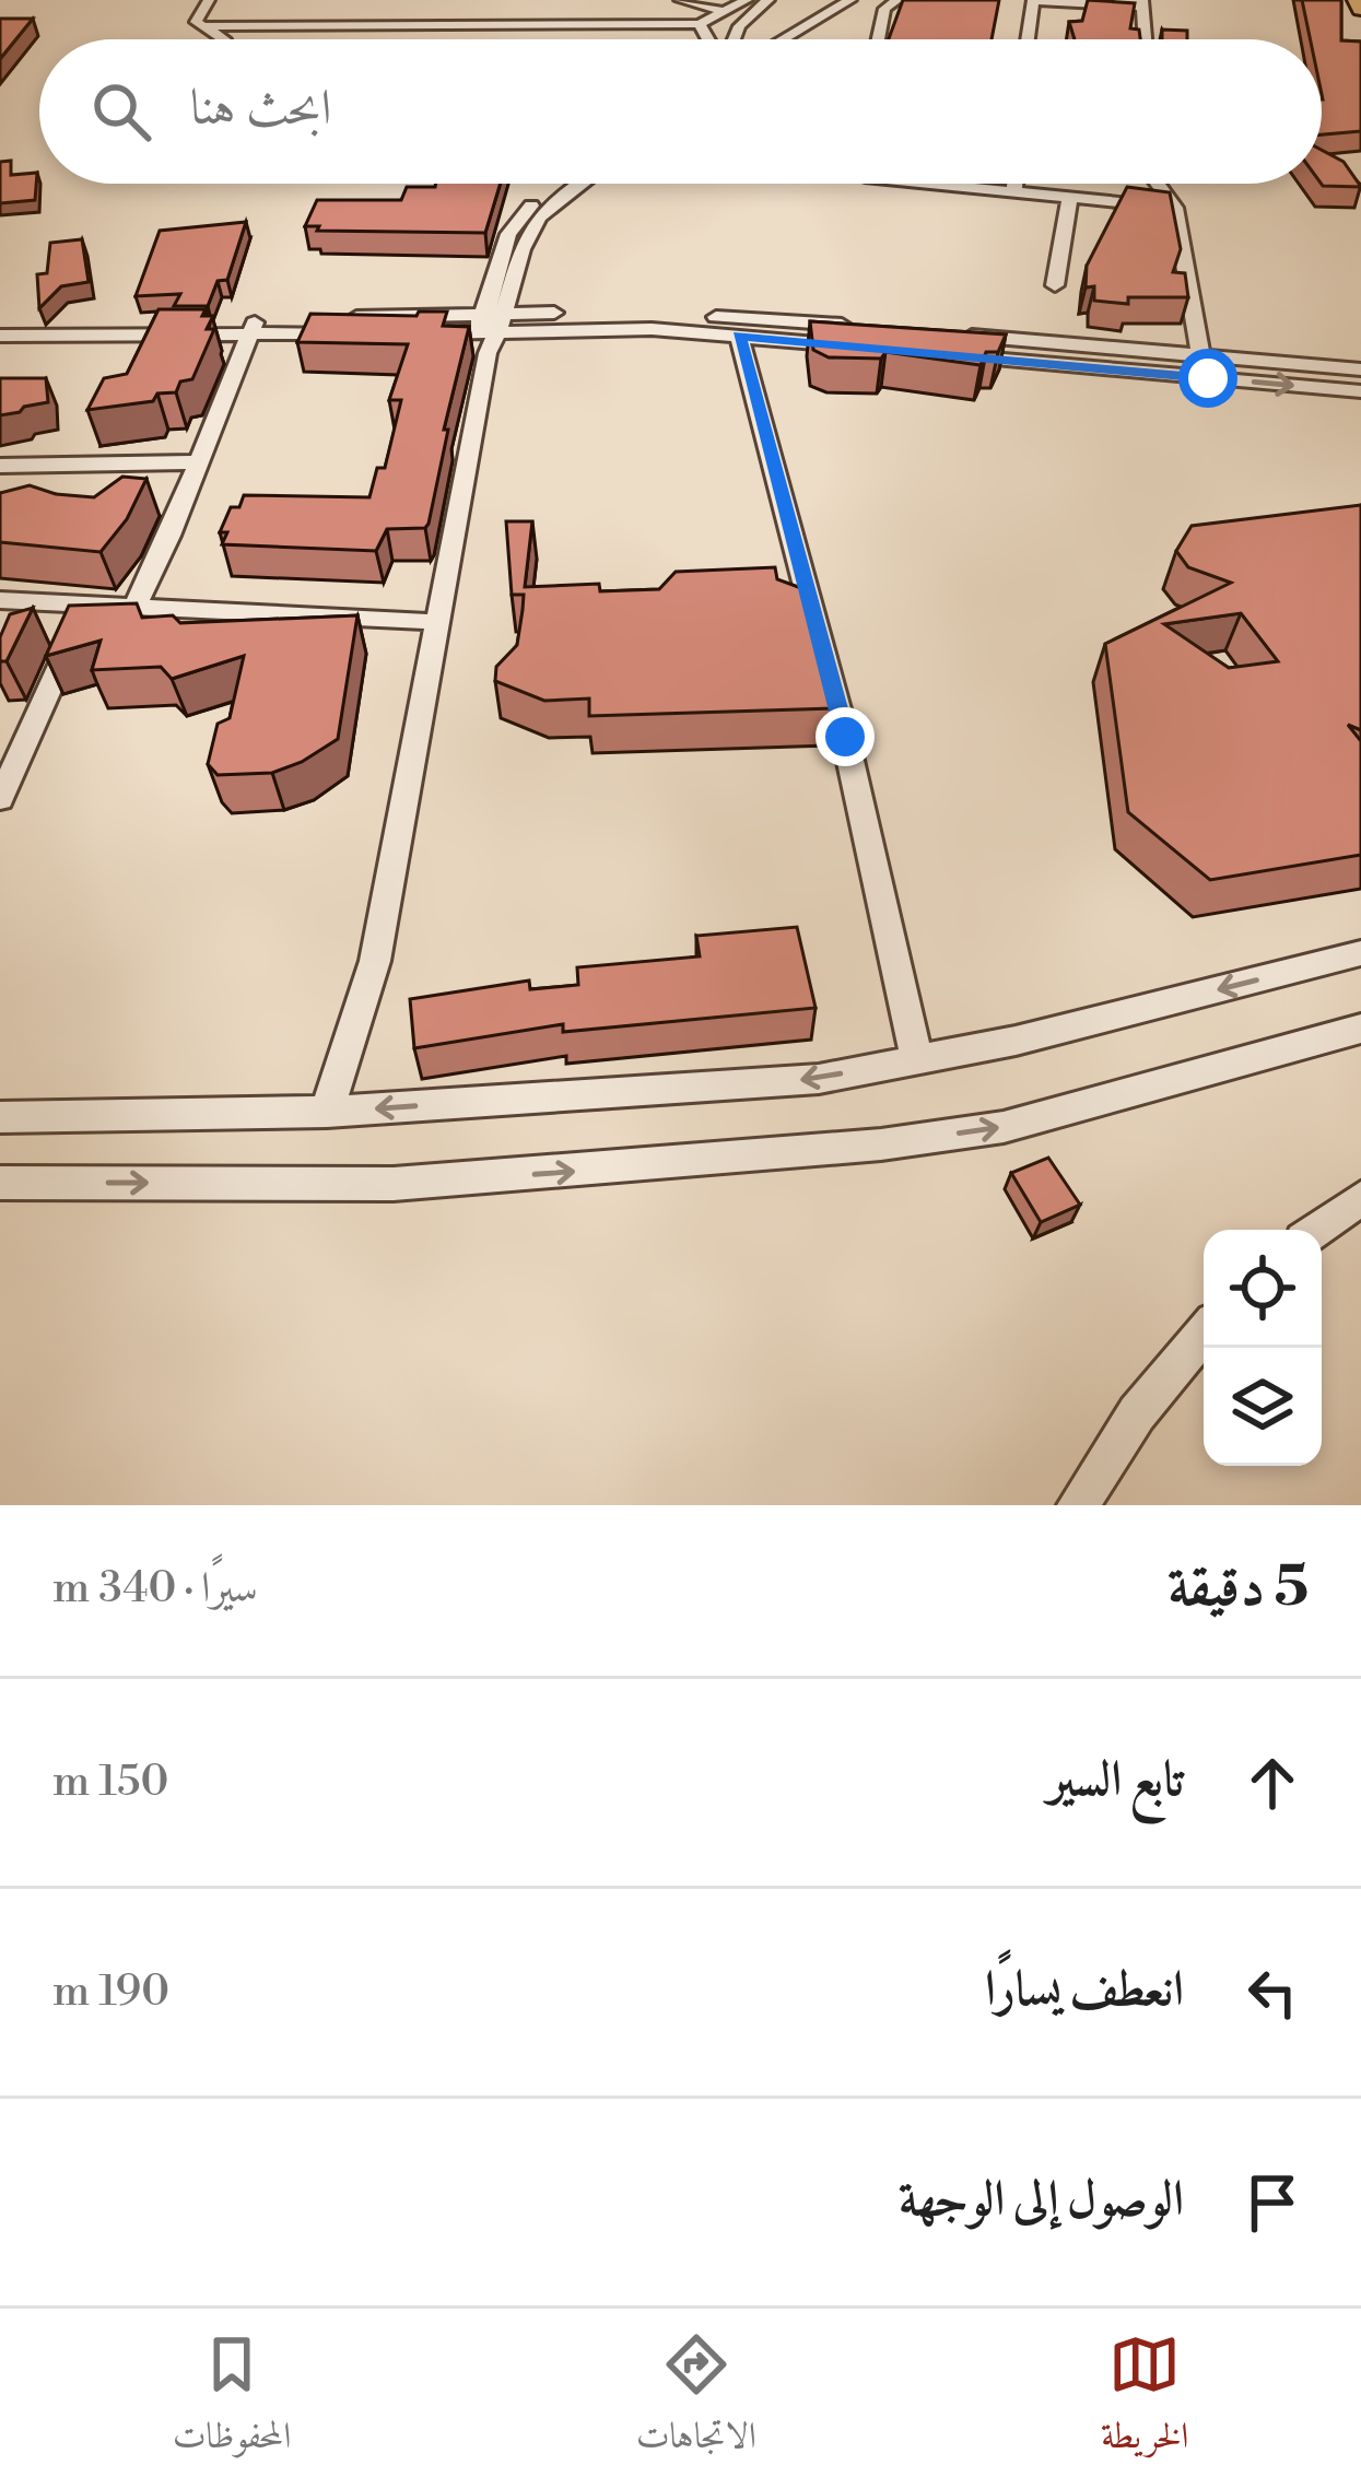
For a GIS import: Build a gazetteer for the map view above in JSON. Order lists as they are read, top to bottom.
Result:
{
  "page": {
    "search": "ابحث هنا",
    "heading": ["5 دقيقة", "سيرًا · 340 m"],
    "list": [
      ["تابع السير", "150 m"],
      ["انعطف يسارًا", "190 m"],
      "الوصول إلى الوجهة"
    ],
    "nav": ["الخريطة", "الاتجاهات", "المحفوظات"]
  }
}
